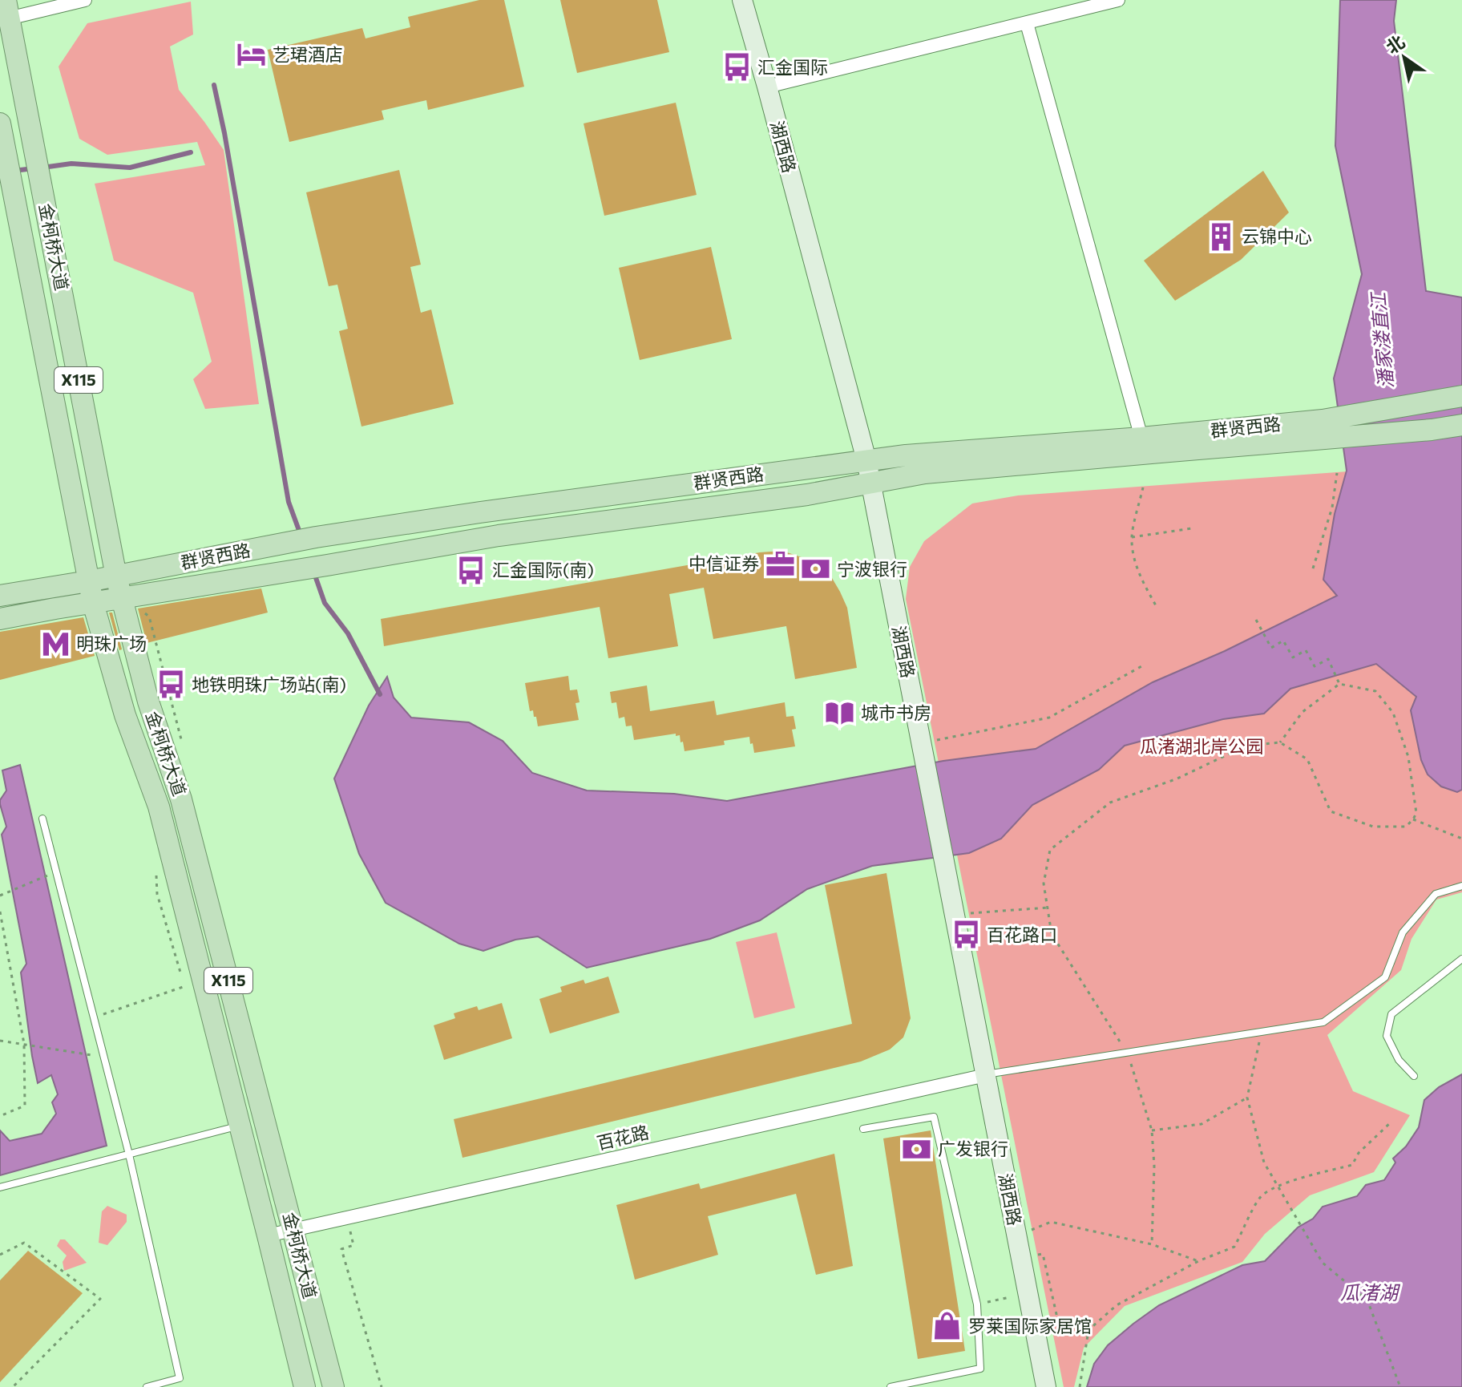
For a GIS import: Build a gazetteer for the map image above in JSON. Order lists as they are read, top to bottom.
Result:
{
  "streets": {
    "main road": ["金柯桥大道", "X115", "群贤西路"],
    "street": ["湖西路", "百花路"]
  },
  "crossings": [
    ["湖西路", "群贤西路"],
    ["湖西路", "百花路"],
    ["金柯桥大道", "群贤西路"],
    ["金柯桥大道", "百花路"]
  ],
  "water": ["潘家溇直江", "瓜渚湖"],
  "parks": ["瓜渚湖北岸公园"],
  "places": {
    "hotel": ["艺珺酒店"],
    "bus stop": [
      "汇金国际",
      "汇金国际(南)",
      "地铁明珠广场站(南)",
      "百花路口"
    ],
    "building": ["云锦中心"],
    "office": ["中信证券"],
    "bank": ["宁波银行", "广发银行"],
    "metro station": ["明珠广场"],
    "library": ["城市书房"],
    "shop": ["罗莱国际家居馆"]
  },
  "north": "top left"
}
